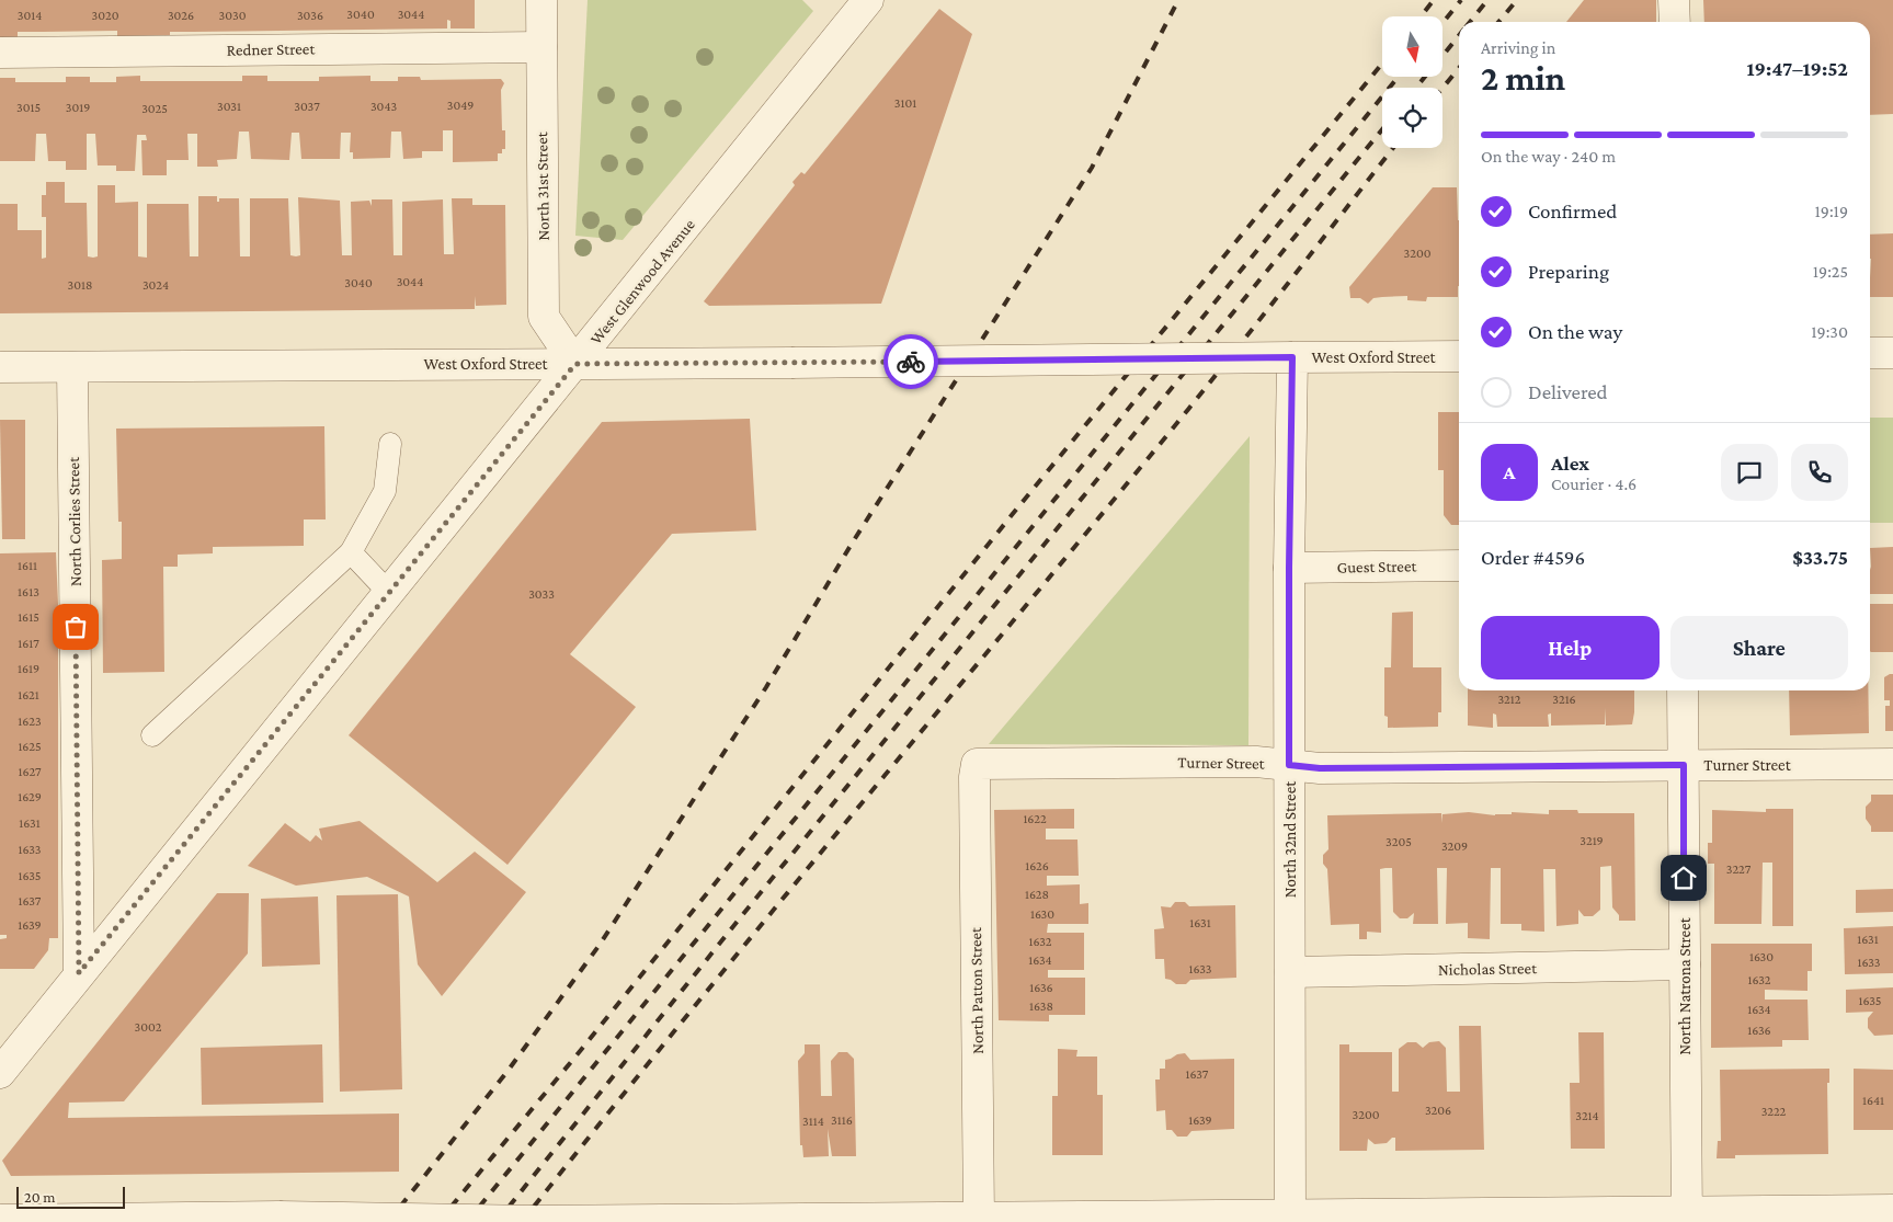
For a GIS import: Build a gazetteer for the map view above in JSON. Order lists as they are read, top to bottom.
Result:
{
  "streets": {
    "street": [
      "Redner Street",
      "North 31st Street",
      "West Glenwood Avenue",
      "West Oxford Street",
      "North Corlies Street",
      "Guest Street",
      "Turner Street",
      "North 32nd Street",
      "Nicholas Street",
      "North Natrona Street",
      "North Patton Street"
    ]
  },
  "crossings": [
    ["Redner Street", "North 31st Street"],
    ["North 31st Street", "West Glenwood Avenue"],
    ["North 31st Street", "West Oxford Street"],
    ["West Glenwood Avenue", "West Oxford Street"],
    ["West Glenwood Avenue", "North Corlies Street"],
    ["West Oxford Street", "North Corlies Street"],
    ["West Oxford Street", "North 32nd Street"],
    ["Guest Street", "North 32nd Street"],
    ["Turner Street", "North 32nd Street"],
    ["Turner Street", "North Natrona Street"],
    ["Turner Street", "North Patton Street"],
    ["North 32nd Street", "Nicholas Street"],
    ["Nicholas Street", "North Natrona Street"]
  ],
  "house_numbers": [
    "3040",
    "3044",
    "3014",
    "3020",
    "3026",
    "3030",
    "3036",
    "3101",
    "3049",
    "3031",
    "3037",
    "3043",
    "3015",
    "3019",
    "3025",
    "3200",
    "3044",
    "3040",
    "3018",
    "3024",
    "1611",
    "1613",
    "3033",
    "1615",
    "1617",
    "1619",
    "1621",
    "3212",
    "3216",
    "1623",
    "1625",
    "1627",
    "1629",
    "1622",
    "1631",
    "3219",
    "3205",
    "3209",
    "1633",
    "1626",
    "3227",
    "1635",
    "1628",
    "1637",
    "1630",
    "1631",
    "1639",
    "1631",
    "1632",
    "1630",
    "1634",
    "1633",
    "1633",
    "1632",
    "1636",
    "1635",
    "1638",
    "1634",
    "3002",
    "1636",
    "1637",
    "1641",
    "3206",
    "3222",
    "3200",
    "3214",
    "3116",
    "1639",
    "3114"
  ],
  "scale_bar": "20 m",
  "north": "bottom",
  "page": {
    "heading": ["2 min", "Arriving in", "19:47–19:52"],
    "panel": [
      "Alex",
      "Courier · 4.6",
      "Order #4596",
      "$33.75"
    ],
    "bar": "On the way · 240 m",
    "list": [
      ["Confirmed", "19:19"],
      ["Preparing", "19:25"],
      ["On the way", "19:30"],
      "Delivered"
    ],
    "round": "A",
    "buttons": ["Help", "Share"],
    "scale": "20 m"
  }
}
